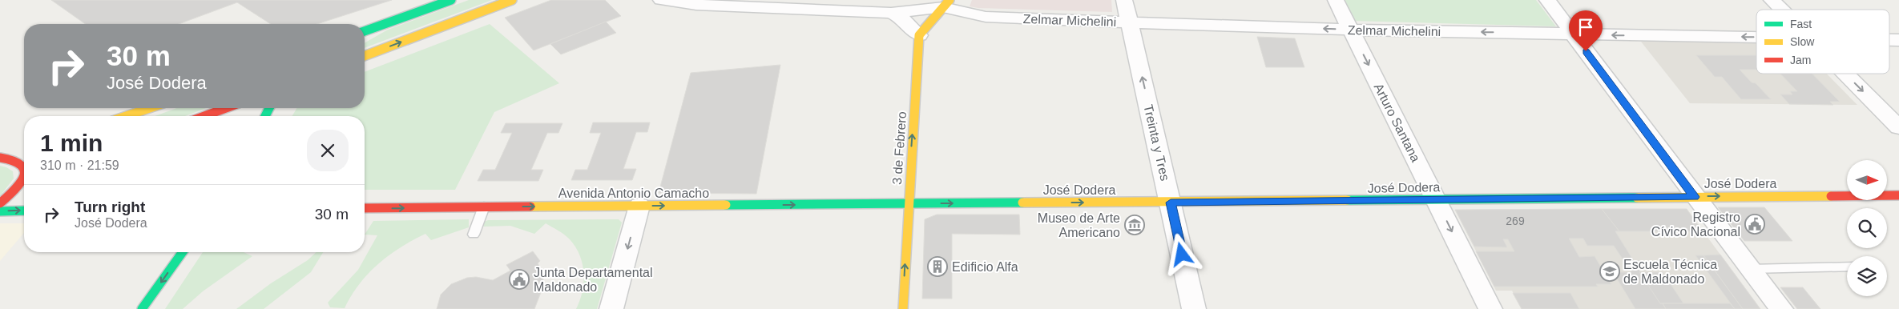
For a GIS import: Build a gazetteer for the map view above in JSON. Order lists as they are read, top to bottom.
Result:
{
  "streets": {
    "street": [
      "Zelmar Michelini",
      "Arturo Santana",
      "Treinta y Tres",
      "3 de Febrero",
      "José Dodera",
      "Avenida Antonio Camacho"
    ]
  },
  "crossings": [
    ["Zelmar Michelini", "Arturo Santana"],
    ["Zelmar Michelini", "Treinta y Tres"],
    ["Arturo Santana", "José Dodera"],
    ["Treinta y Tres", "José Dodera"],
    ["3 de Febrero", "José Dodera"],
    ["3 de Febrero", "Avenida Antonio Camacho"],
    ["José Dodera", "Avenida Antonio Camacho"]
  ],
  "one_way": [
    "Zelmar Michelini",
    "Arturo Santana",
    "Treinta y Tres",
    "3 de Febrero",
    "José Dodera",
    "Avenida Antonio Camacho"
  ],
  "places": {
    "public building": ["Registro Cívico Nacional", "Junta Departamental Maldonado"],
    "museum": ["Museo de Arte Americano"],
    "building": ["Edificio Alfa"],
    "school or university": ["Escuela Técnica de Maldonado"]
  },
  "house_numbers": ["269"],
  "legend": ["Fast", "Slow", "Jam"],
  "north": "right",
  "page": {
    "turn": ["30 m", "José Dodera"],
    "heading": ["1 min", "310 m · 21:59"],
    "list": [
      {
        "name": "Turn right",
        "note": "José Dodera",
        "value": "30 m"
      }
    ]
  }
}
